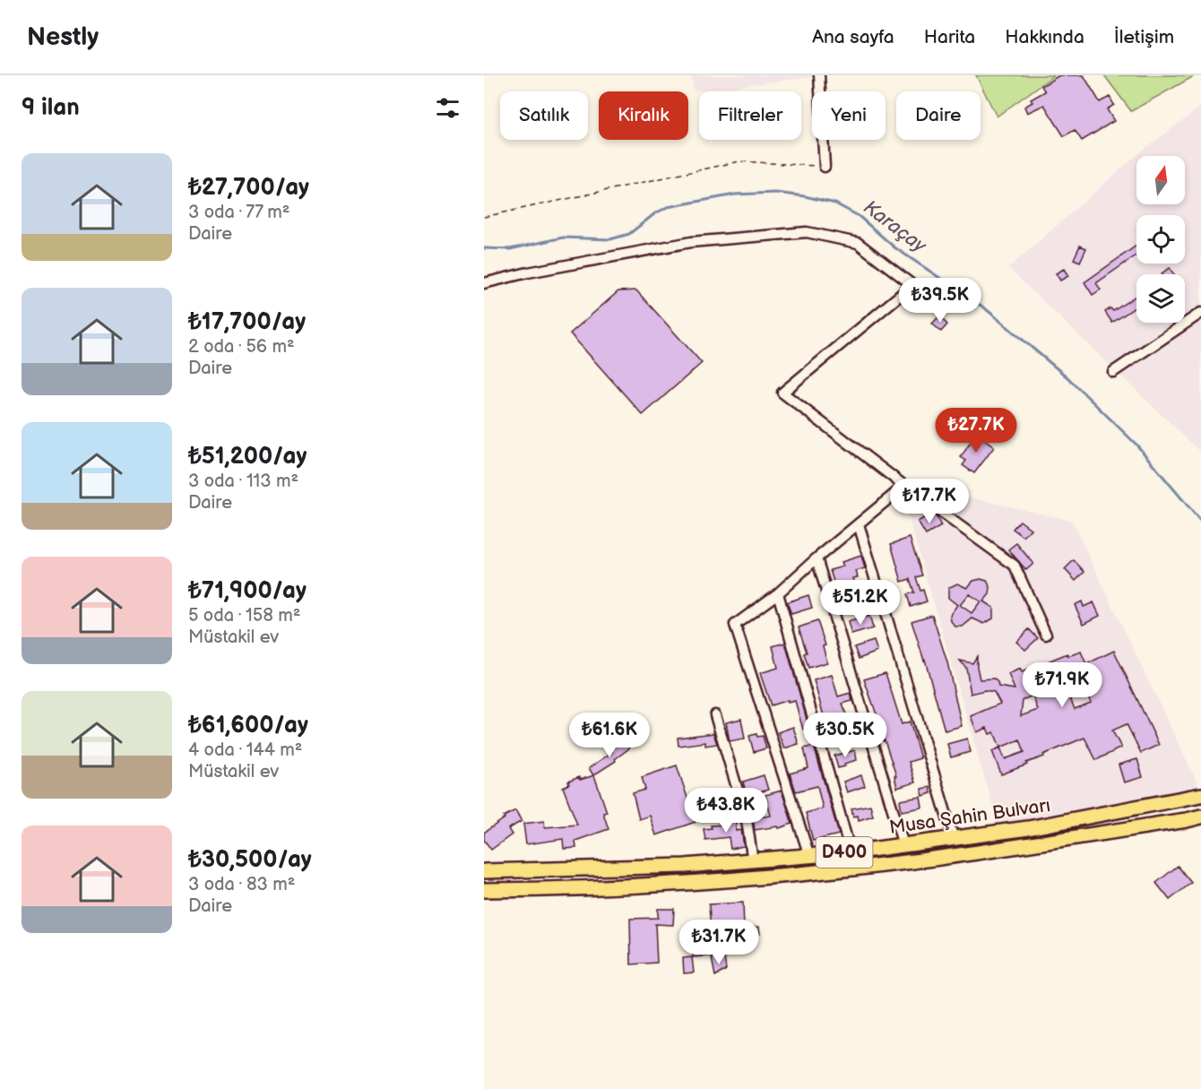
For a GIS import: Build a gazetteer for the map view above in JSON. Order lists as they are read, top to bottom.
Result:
{
  "streets": {
    "highway": ["Musa Şahin Bulvarı", "D400"]
  },
  "water": ["Karaçay"],
  "north": "top",
  "page": {
    "header": "Nestly",
    "nav": [
      "Ana sayfa",
      "Harita",
      "Hakkında",
      "İletişim"
    ],
    "heading": "9 ilan",
    "chip": [
      "Satılık",
      "Kiralık",
      "Filtreler",
      "Yeni",
      "Daire"
    ],
    "list": [
      {
        "name": "₺27,700/ay",
        "note": "3 oda · 77 m² · Daire"
      },
      {
        "name": "₺17,700/ay",
        "note": "2 oda · 56 m² · Daire"
      },
      {
        "name": "₺51,200/ay",
        "note": "3 oda · 113 m² · Daire"
      },
      {
        "name": "₺71,900/ay",
        "note": "5 oda · 158 m² · Müstakil ev"
      },
      {
        "name": "₺61,600/ay",
        "note": "4 oda · 144 m² · Müstakil ev"
      },
      {
        "name": "₺30,500/ay",
        "note": "3 oda · 83 m² · Daire"
      }
    ],
    "price": [
      "₺39.5K",
      "₺27.7K",
      "₺17.7K",
      "₺51.2K",
      "₺71.9K",
      "₺61.6K",
      "₺30.5K",
      "₺43.8K",
      "₺31.7K"
    ]
  }
}
